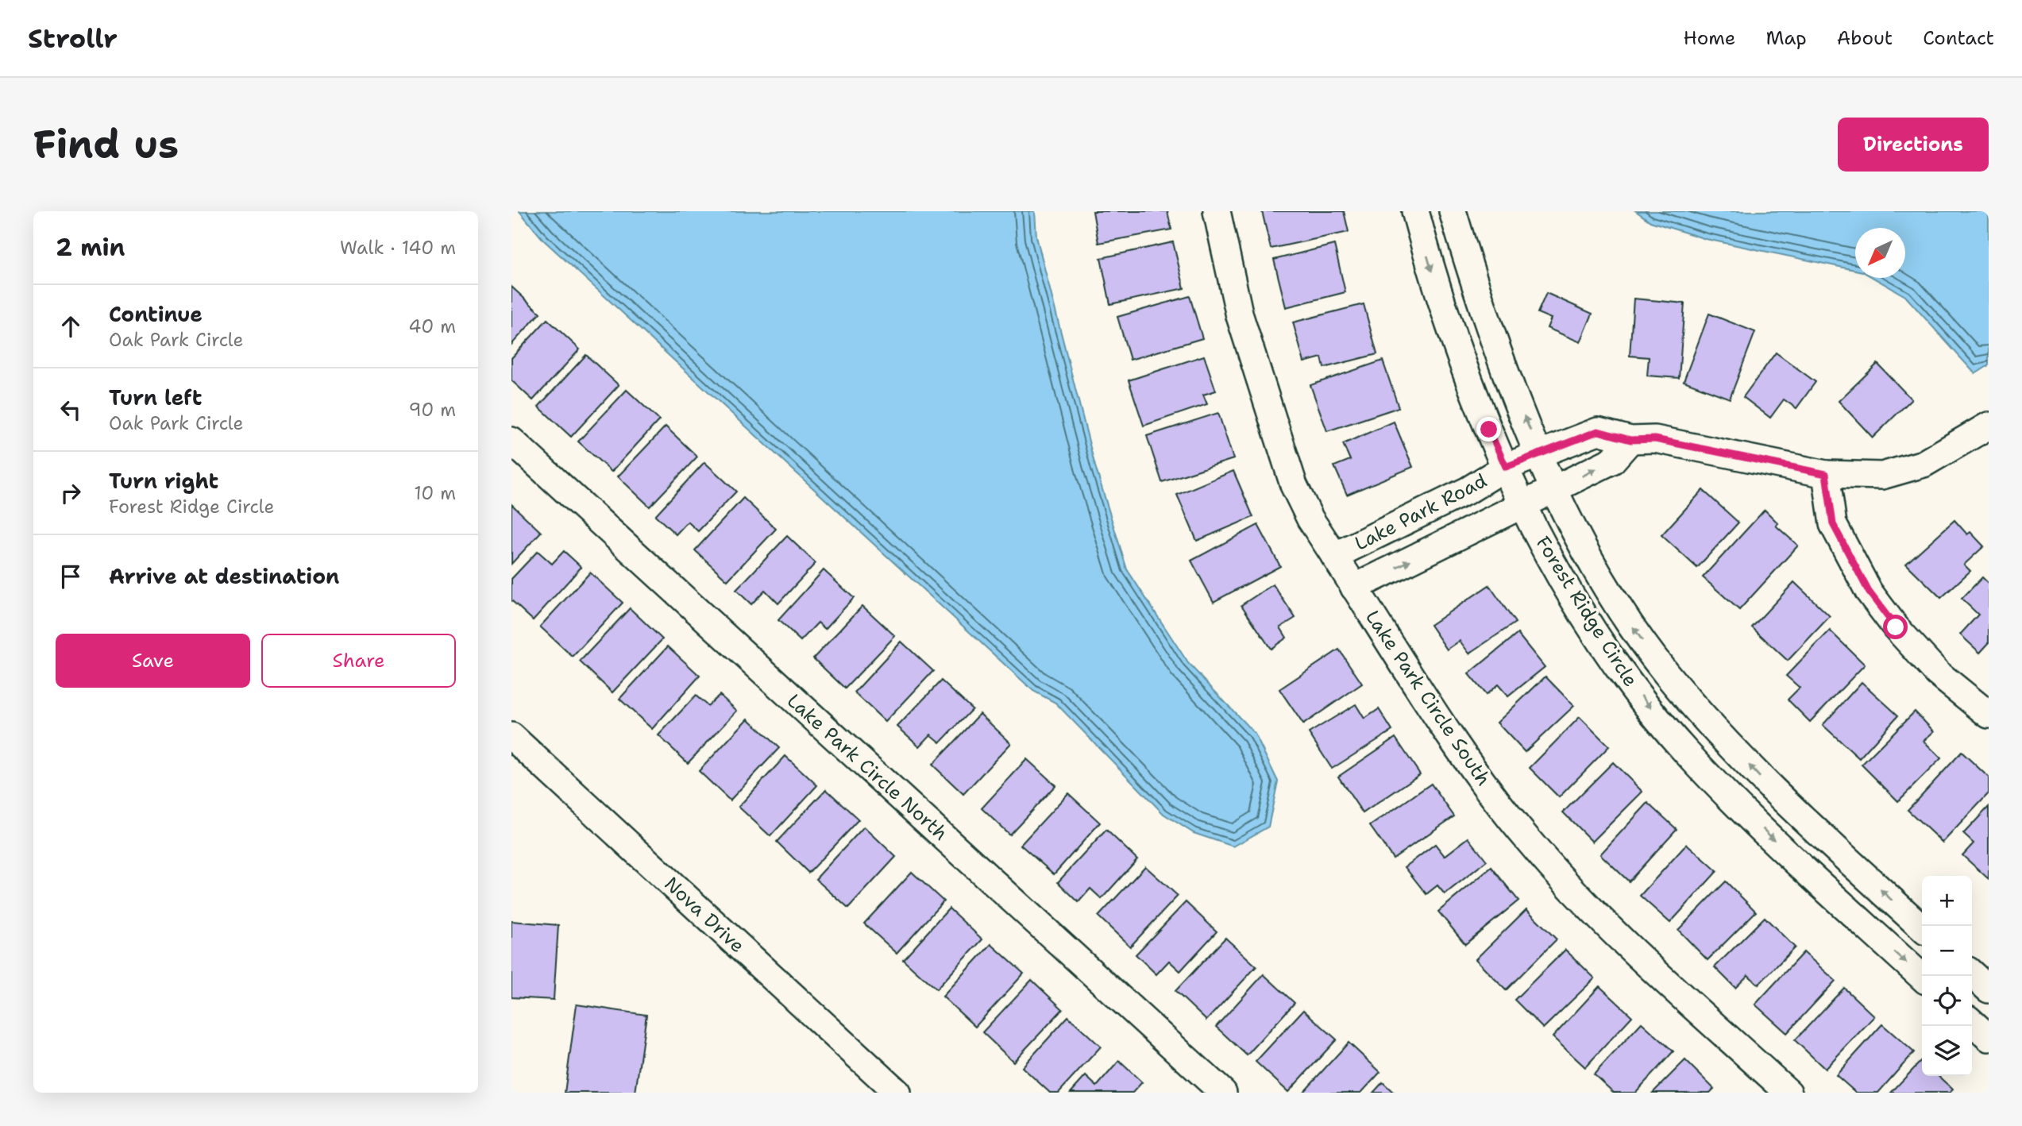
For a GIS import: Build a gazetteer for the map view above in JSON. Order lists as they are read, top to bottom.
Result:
{
  "streets": {
    "street": [
      "Lake Park Road",
      "Forest Ridge Circle",
      "Lake Park Circle South",
      "Lake Park Circle North",
      "Nova Drive"
    ]
  },
  "crossings": [
    ["Lake Park Road", "Forest Ridge Circle"],
    ["Lake Park Road", "Lake Park Circle South"]
  ],
  "north": "bottom left",
  "page": {
    "header": "Strollr",
    "nav": [
      "Home",
      "Map",
      "About",
      "Contact"
    ],
    "buttons": [
      "Directions",
      ["Save", "Share"]
    ],
    "title": "Find us",
    "heading": ["2 min", "Walk · 140 m"],
    "list": [
      ["Continue", "Oak Park Circle", "40 m"],
      ["Turn left", "Oak Park Circle", "90 m"],
      ["Turn right", "Forest Ridge Circle", "10 m"],
      "Arrive at destination"
    ],
    "map_buttons": ["+", "−"]
  }
}
